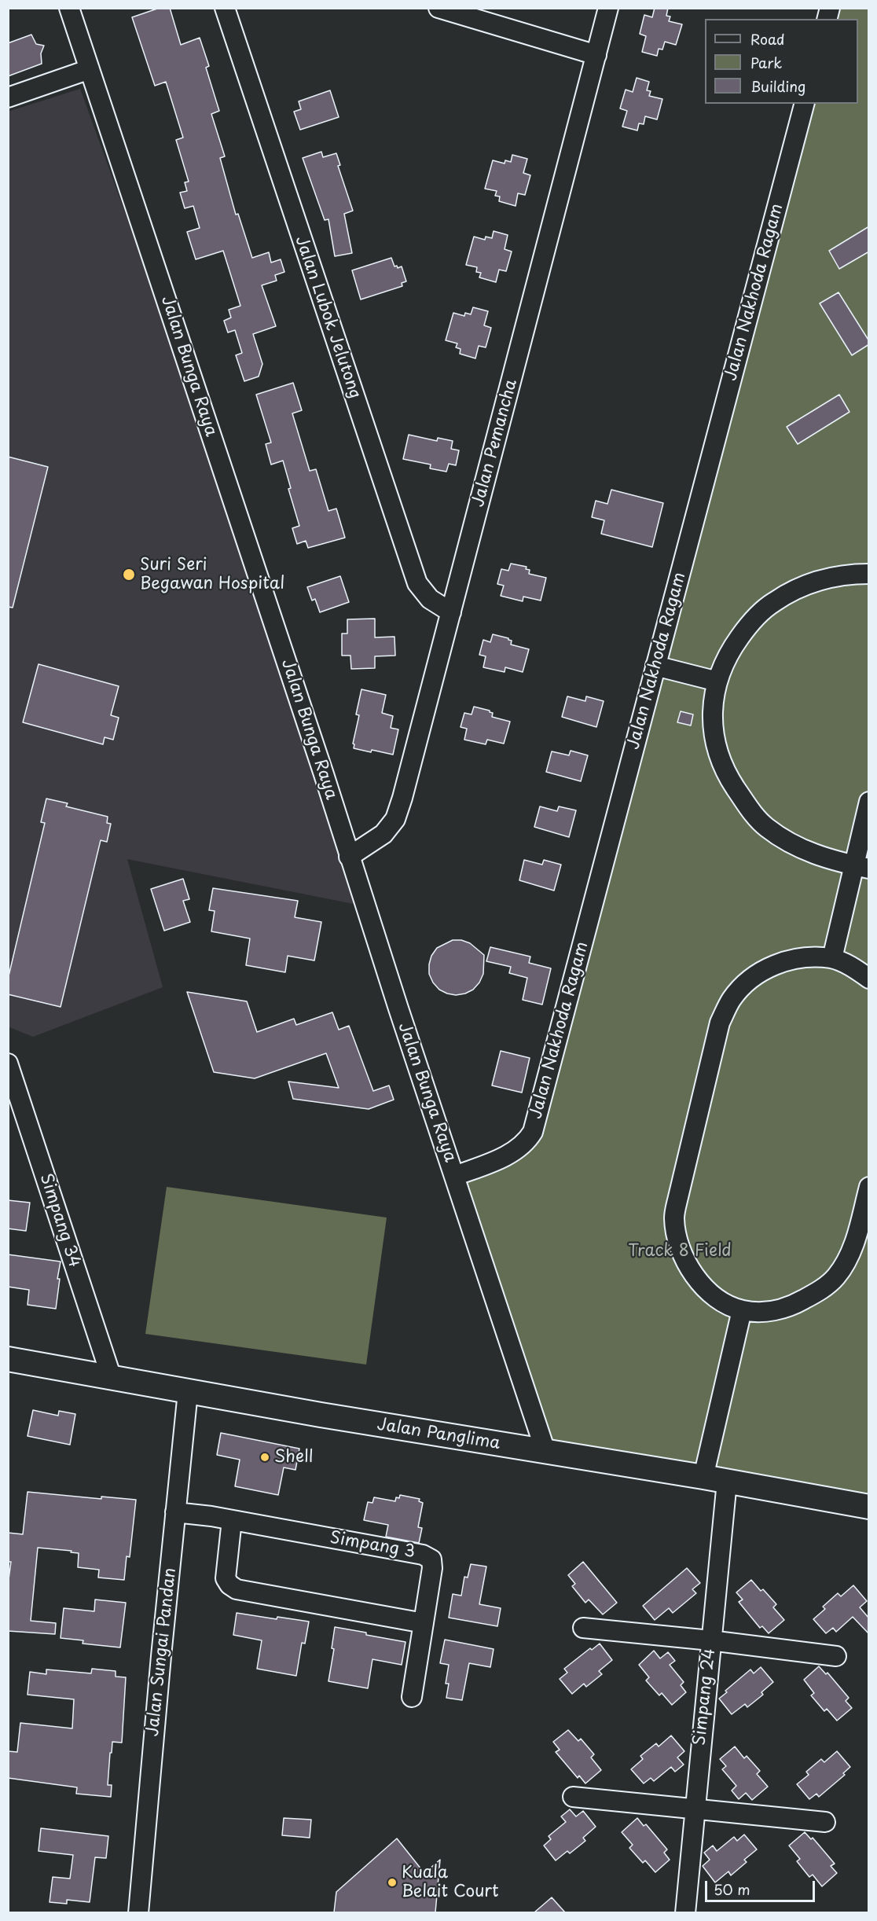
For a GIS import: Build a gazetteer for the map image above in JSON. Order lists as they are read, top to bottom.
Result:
{
  "streets": {
    "main road": ["Jalan Panglima"],
    "street": [
      "Jalan Nakhoda Ragam",
      "Jalan Lubok Jelutong",
      "Jalan Bunga Raya",
      "Jalan Pemancha",
      "Simpang 34",
      "Simpang 3",
      "Jalan Sungai Pandan",
      "Simpang 24"
    ]
  },
  "crossings": [
    ["Jalan Nakhoda Ragam", "Jalan Bunga Raya"],
    ["Jalan Lubok Jelutong", "Jalan Pemancha"],
    ["Jalan Bunga Raya", "Jalan Pemancha"],
    ["Jalan Bunga Raya", "Jalan Panglima"],
    ["Simpang 34", "Jalan Panglima"],
    ["Jalan Panglima", "Jalan Sungai Pandan"],
    ["Jalan Panglima", "Simpang 24"],
    ["Simpang 3", "Jalan Sungai Pandan"]
  ],
  "parks": ["Track 8 Field"],
  "places": ["Suri Seri Begawan Hospital", "Shell", "Kuala Belait Court"],
  "legend": ["Road", "Park", "Building"],
  "scale_bar": "50 m"
}
